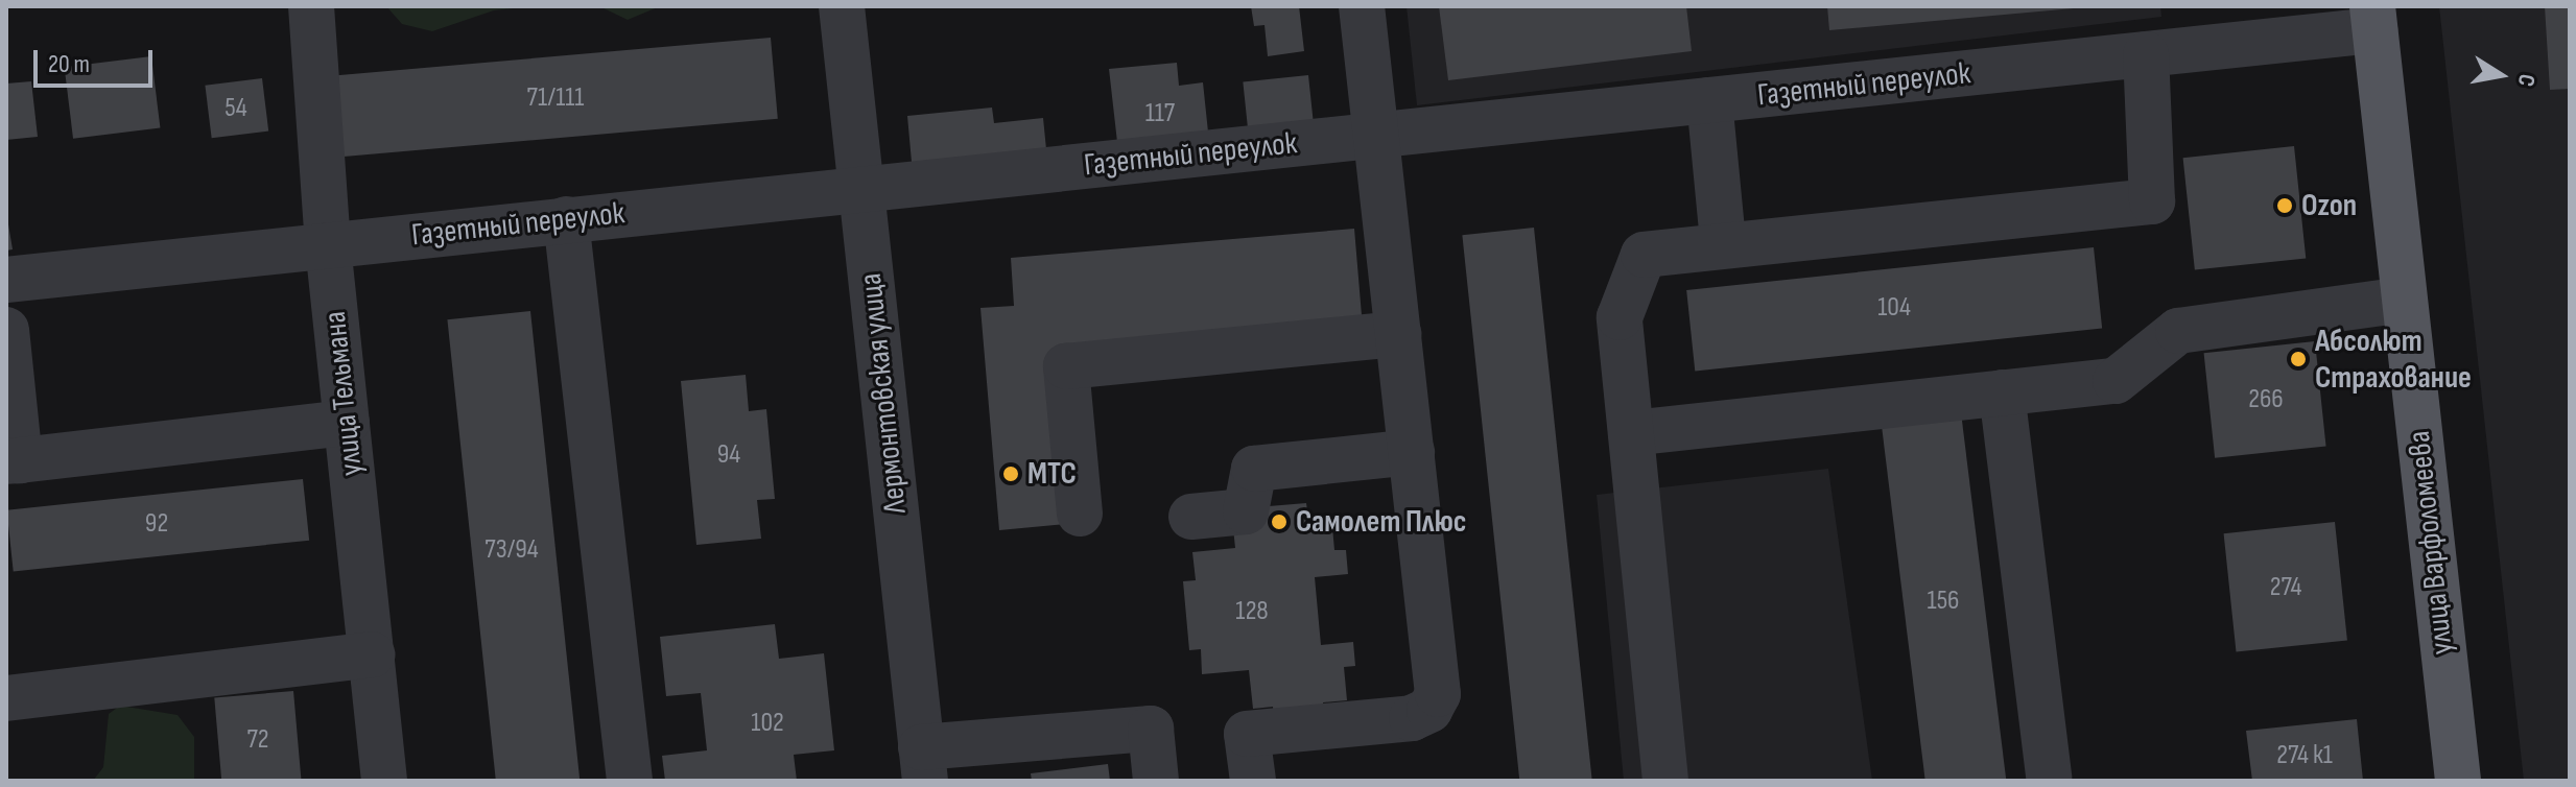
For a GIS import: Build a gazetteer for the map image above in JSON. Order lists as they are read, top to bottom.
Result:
{
  "streets": {
    "main road": ["улица Варфоломеева"],
    "street": ["Газетный переулок", "улица Тельмана", "Лермонтовская улица"]
  },
  "crossings": [
    ["Газетный переулок", "улица Тельмана"],
    ["Газетный переулок", "Лермонтовская улица"],
    ["Газетный переулок", "улица Варфоломеева"]
  ],
  "places": [
    "Ozon",
    "Абсолют Страхование",
    "МТС",
    "Самолет Плюс"
  ],
  "house_numbers": [
    "71/111",
    "54",
    "117",
    "104",
    "266",
    "94",
    "92",
    "73/94",
    "274",
    "156",
    "128",
    "102",
    "72",
    "274 к1"
  ],
  "scale_bar": "20 m",
  "north": "right"
}
